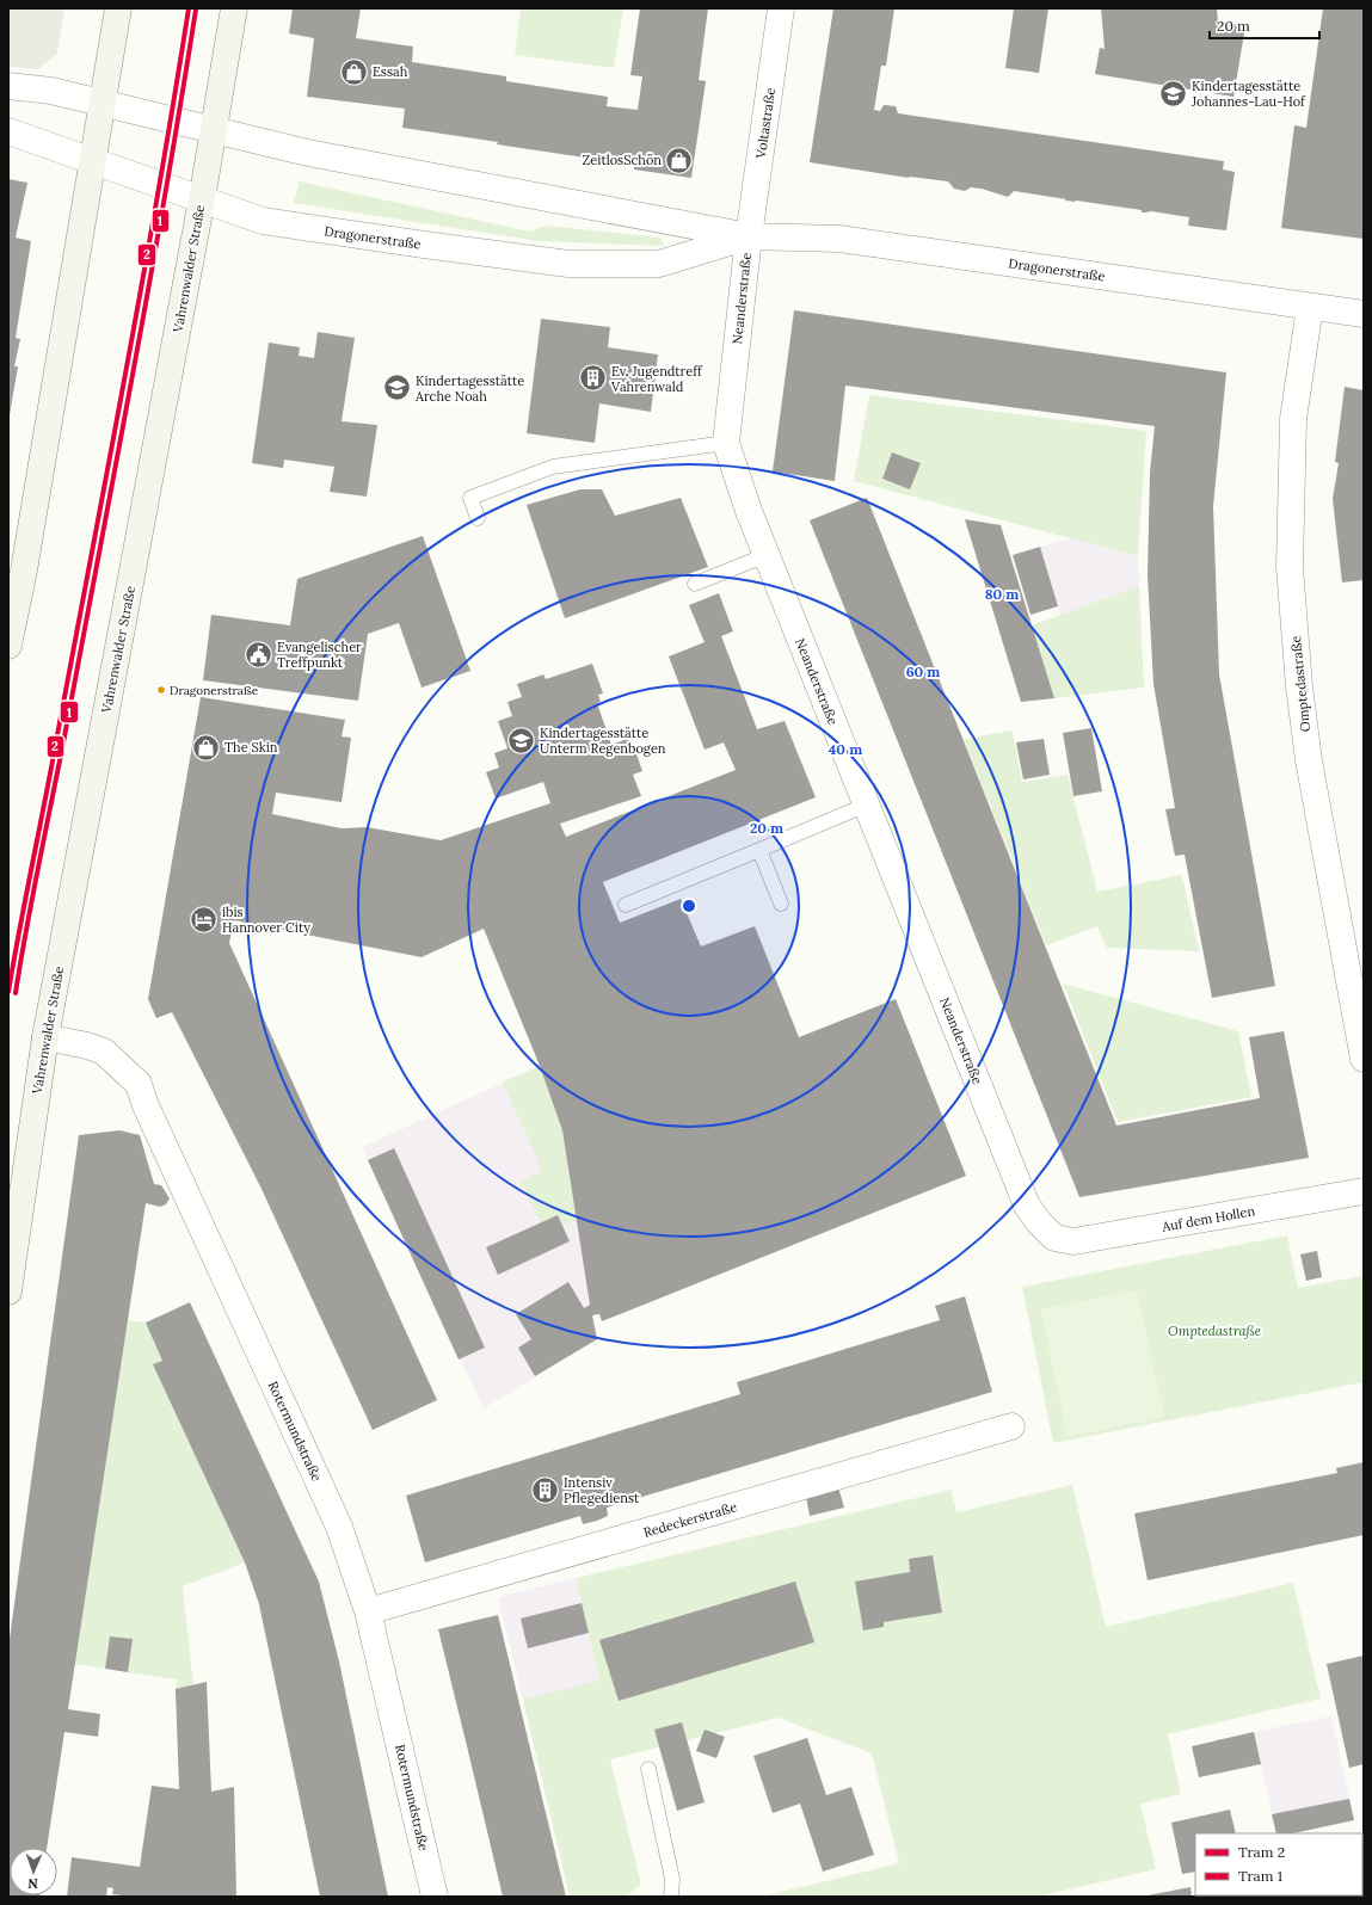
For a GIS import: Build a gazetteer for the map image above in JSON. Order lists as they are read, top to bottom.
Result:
{
  "streets": {
    "main road": ["Vahrenwalder Straße"],
    "street": [
      "Voltastraße",
      "Dragonerstraße",
      "Neanderstraße",
      "Omptedastraße",
      "Auf dem Hollen",
      "Rotermundstraße",
      "Redeckerstraße"
    ]
  },
  "crossings": [
    ["Voltastraße", "Dragonerstraße"],
    ["Voltastraße", "Neanderstraße"],
    ["Dragonerstraße", "Vahrenwalder Straße"],
    ["Dragonerstraße", "Neanderstraße"],
    ["Dragonerstraße", "Omptedastraße"],
    ["Vahrenwalder Straße", "Rotermundstraße"],
    ["Neanderstraße", "Auf dem Hollen"],
    ["Rotermundstraße", "Redeckerstraße"]
  ],
  "parks": ["Omptedastraße"],
  "places": {
    "shop": ["Essah", "ZeitlosSchön", "The Skin"],
    "school or university": ["Kindertagesstätte Johannes-Lau-Hof", "Kindertagesstätte Arche Noah", "Kindertagesstätte Unterm Regenbogen"],
    "building": ["Ev. Jugendtreff Vahrenwald", "Intensiv Pflegedienst"],
    "public building": ["Evangelischer Treffpunkt"],
    "other": ["Dragonerstraße"],
    "hotel": ["ibis Hannover City"]
  },
  "lines": ["tram line 2", "tram line 1"],
  "legend": ["Tram 2", "Tram 1"],
  "scale_bar": "20 m",
  "north": "bottom",
  "rings": [
    "80 m",
    "60 m",
    "40 m",
    "20 m"
  ]
}
